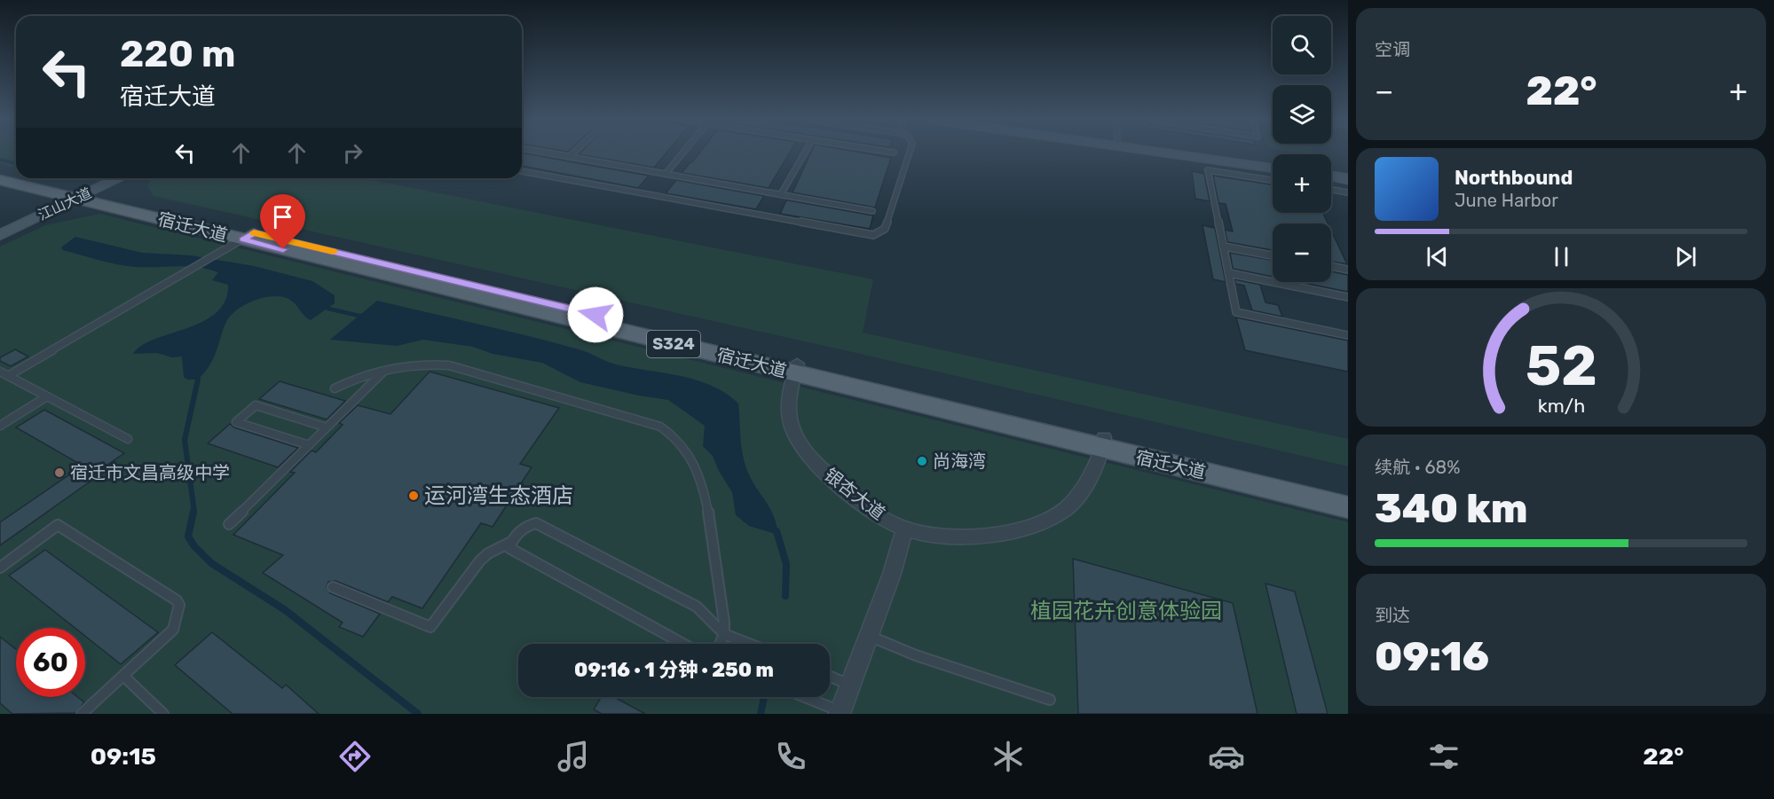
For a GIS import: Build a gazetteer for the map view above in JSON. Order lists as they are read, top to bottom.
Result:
{
  "streets": {
    "main road": ["宿迁大道", "S324"],
    "street": ["江山大道", "银杏大道"]
  },
  "crossings": [
    ["江山大道", "宿迁大道"],
    ["宿迁大道", "银杏大道"]
  ],
  "parks": ["植园花卉创意体验园"],
  "places": ["尚海湾", "宿迁市文昌高级中学", "运河湾生态酒店"],
  "page": {
    "tile": [
      "空调",
      ["续航 · 68%", "340 km"],
      ["到达", "09:16"]
    ],
    "map_buttons": ["+", "−"],
    "turn": ["220 m", "宿迁大道"],
    "heat": ["−", "22°", "+"],
    "song": ["Northbound", "June Harbor"],
    "limit": "60",
    "trip": "09:16 · 1 分钟 · 250 m",
    "tabs": ["09:15", "22°"],
    "gauge": ["52", "km/h"]
  }
}
